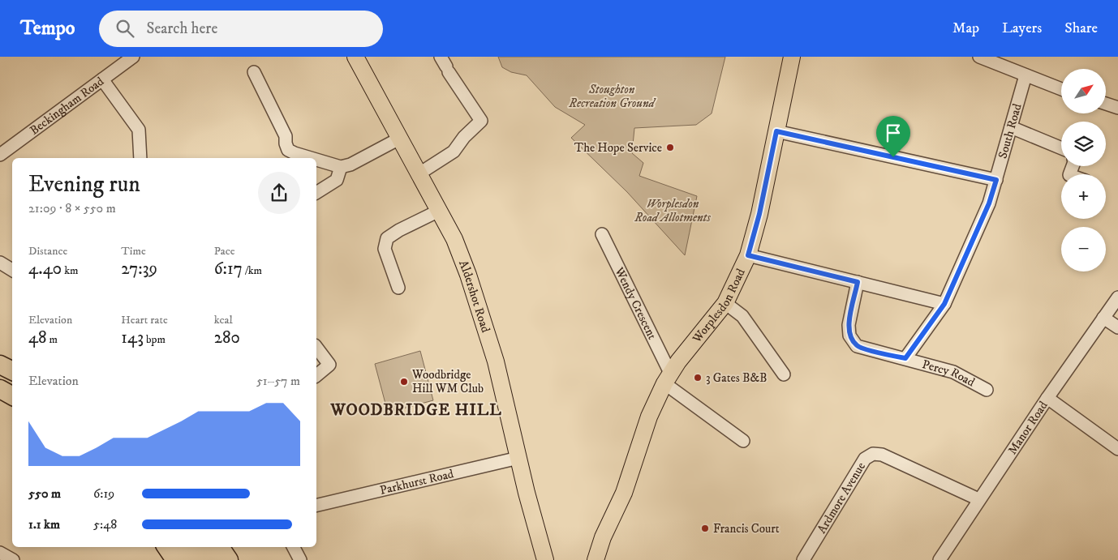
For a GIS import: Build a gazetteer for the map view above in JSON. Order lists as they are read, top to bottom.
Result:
{
  "streets": {
    "main road": ["Aldershot Road", "Worplesdon Road"],
    "street": [
      "Beckingham Road",
      "South Road",
      "Wendy Crescent",
      "Percy Road",
      "Manor Road",
      "Parkhurst Road",
      "Ardmore Avenue"
    ]
  },
  "crossings": [
    ["South Road", "Percy Road"],
    ["Aldershot Road", "Parkhurst Road"],
    ["Wendy Crescent", "Worplesdon Road"],
    ["Manor Road", "Ardmore Avenue"]
  ],
  "districts": ["WOODBRIDGE HILL"],
  "parks": ["Stoughton Recreation Ground", "Worplesdon Road Allotments"],
  "places": [
    "The Hope Service",
    "3 Gates B&B",
    "Woodbridge Hill WM Club",
    "Francis Court"
  ],
  "north": "top right",
  "page": {
    "header": "Tempo",
    "search": "Search here",
    "nav": ["Map", "Layers", "Share"],
    "map_buttons": ["+", "−"],
    "heading": ["Evening run", "21:09 · 8 × 550 m"],
    "stats": [
      ["Distance", "4.40 km"],
      ["Time", "27:39"],
      ["Pace", "6:17 /km"],
      ["Elevation", "48 m"],
      ["Heart rate", "143 bpm"],
      ["kcal", "280"]
    ],
    "chart": ["Elevation", "51–57 m"],
    "list": [
      {
        "name": "550 m",
        "note": "6:19"
      },
      {
        "name": "1.1 km",
        "note": "5:48"
      }
    ]
  }
}
